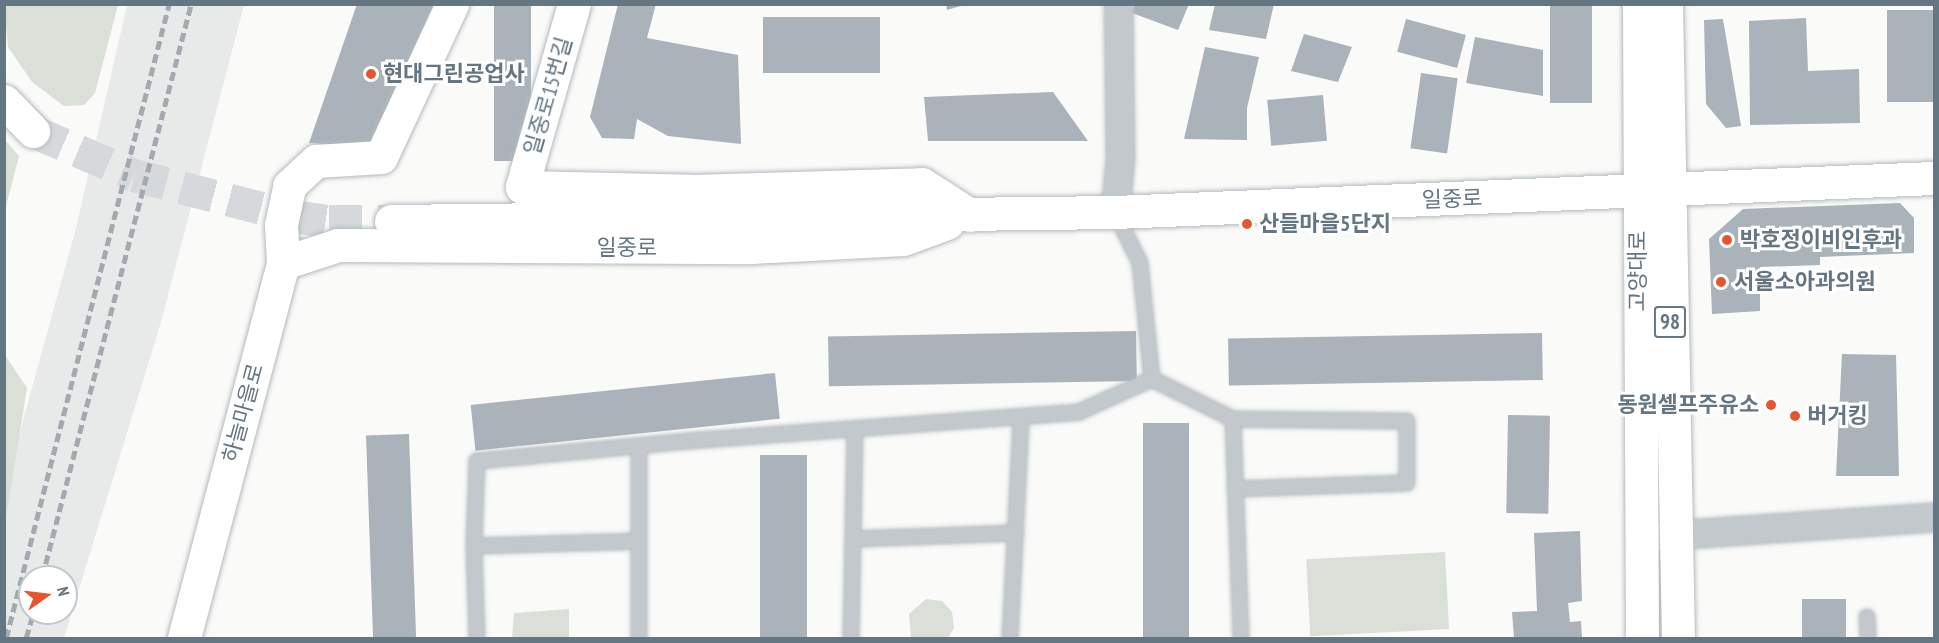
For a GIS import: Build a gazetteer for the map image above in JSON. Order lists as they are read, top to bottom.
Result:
{
  "streets": {
    "street": [
      "일중로15번길",
      "일중로",
      "고양대로",
      "98",
      "하늘마을로"
    ]
  },
  "crossings": [
    ["일중로15번길", "일중로"],
    ["일중로", "고양대로"],
    ["일중로", "하늘마을로"]
  ],
  "places": [
    "현대그린공업사",
    "산들마을5단지",
    "박호정이비인후과",
    "서울소아과의원",
    "동원셀프주유소",
    "버거킹"
  ],
  "north": "right"
}
